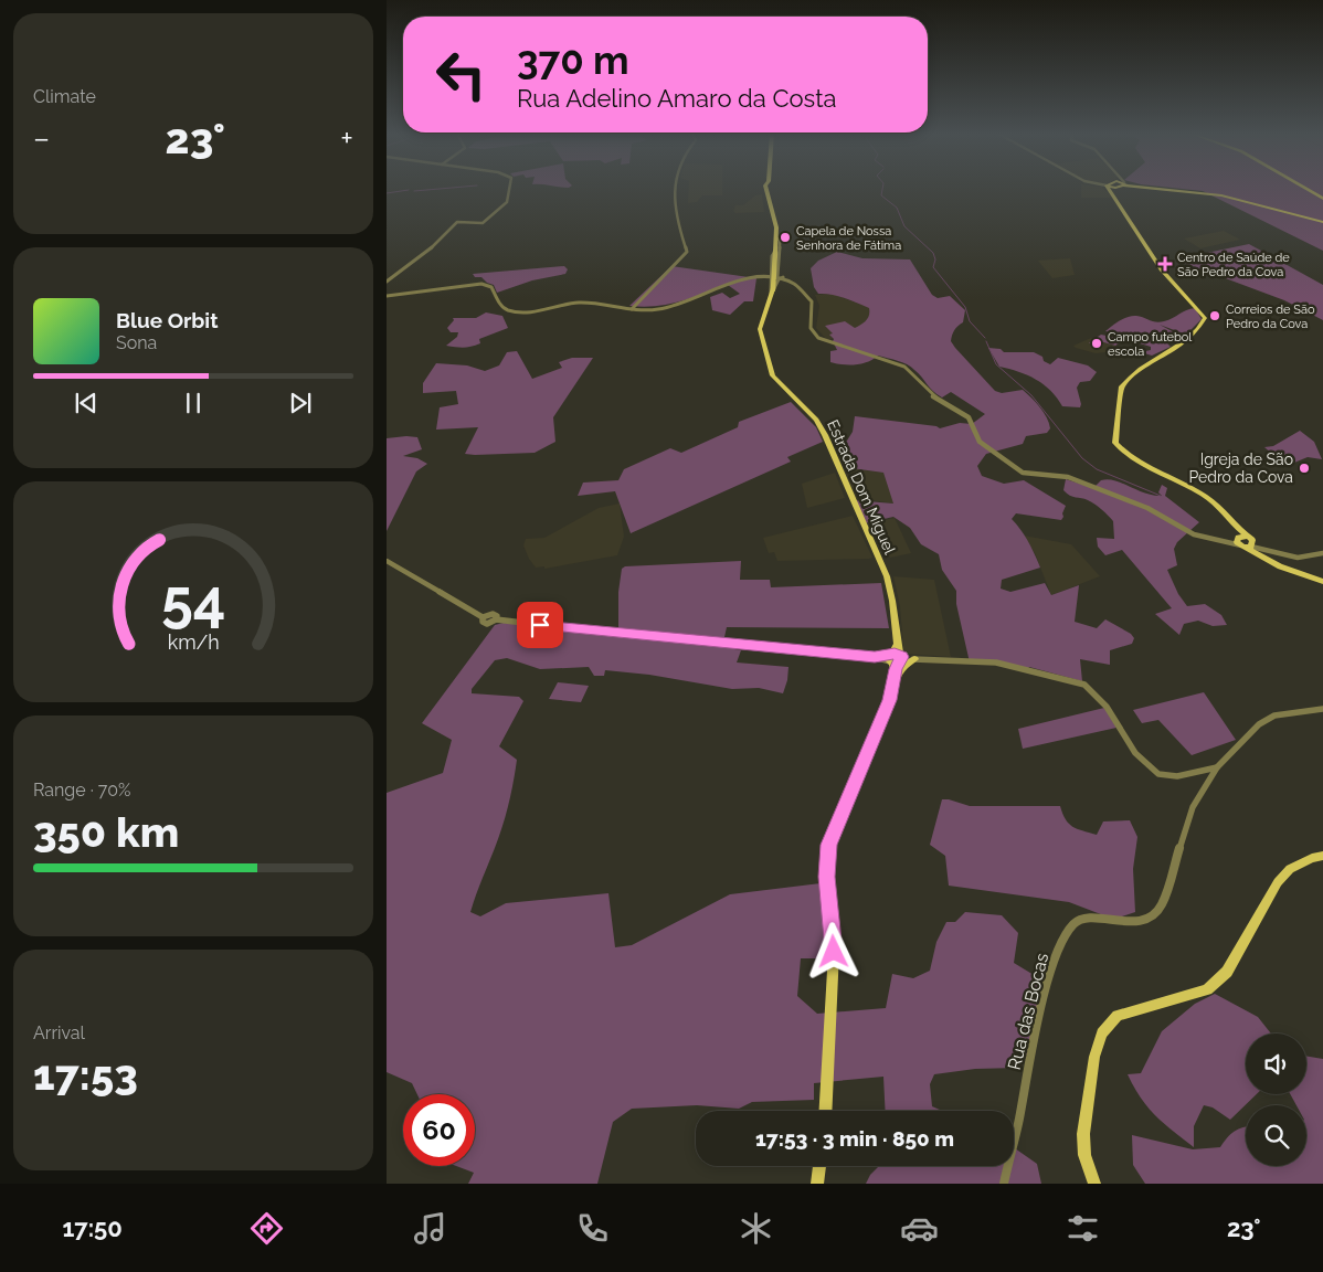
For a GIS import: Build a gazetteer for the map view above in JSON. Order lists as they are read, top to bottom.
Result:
{
  "streets": {
    "main road": ["Estrada Dom Miguel"],
    "street": ["Rua das Bocas"]
  },
  "places": {
    "other": [
      "Capela de Nossa Senhora de Fátima",
      "Correios de São Pedro da Cova",
      "Campo futebol escola",
      "Igreja de São Pedro da Cova"
    ],
    "health": ["Centro de Saúde de São Pedro da Cova"]
  },
  "page": {
    "tile": [
      "Climate",
      ["Range · 70%", "350 km"],
      ["Arrival", "17:53"]
    ],
    "turn": ["370 m", "Rua Adelino Amaro da Costa"],
    "heat": ["−", "23°", "+"],
    "song": ["Blue Orbit", "Sona"],
    "limit": "60",
    "trip": "17:53 · 3 min · 850 m",
    "tabs": ["17:50", "23°"],
    "gauge": ["54", "km/h"]
  }
}
